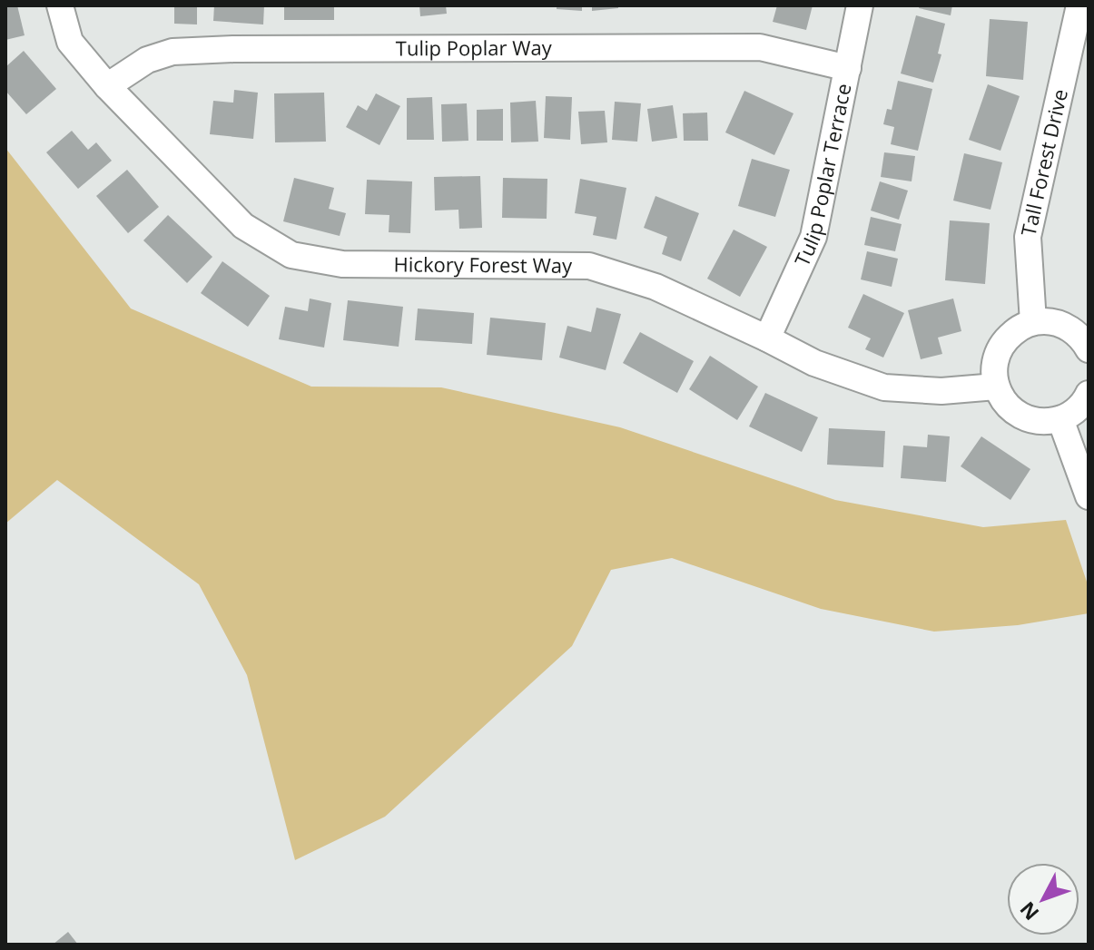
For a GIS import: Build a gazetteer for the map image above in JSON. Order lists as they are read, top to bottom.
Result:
{
  "streets": {
    "street": [
      "Tulip Poplar Way",
      "Tall Forest Drive",
      "Tulip Poplar Terrace",
      "Hickory Forest Way"
    ]
  },
  "crossings": [
    ["Tulip Poplar Way", "Tulip Poplar Terrace"],
    ["Tulip Poplar Way", "Hickory Forest Way"],
    ["Tulip Poplar Terrace", "Hickory Forest Way"]
  ],
  "north": "bottom left"
}
